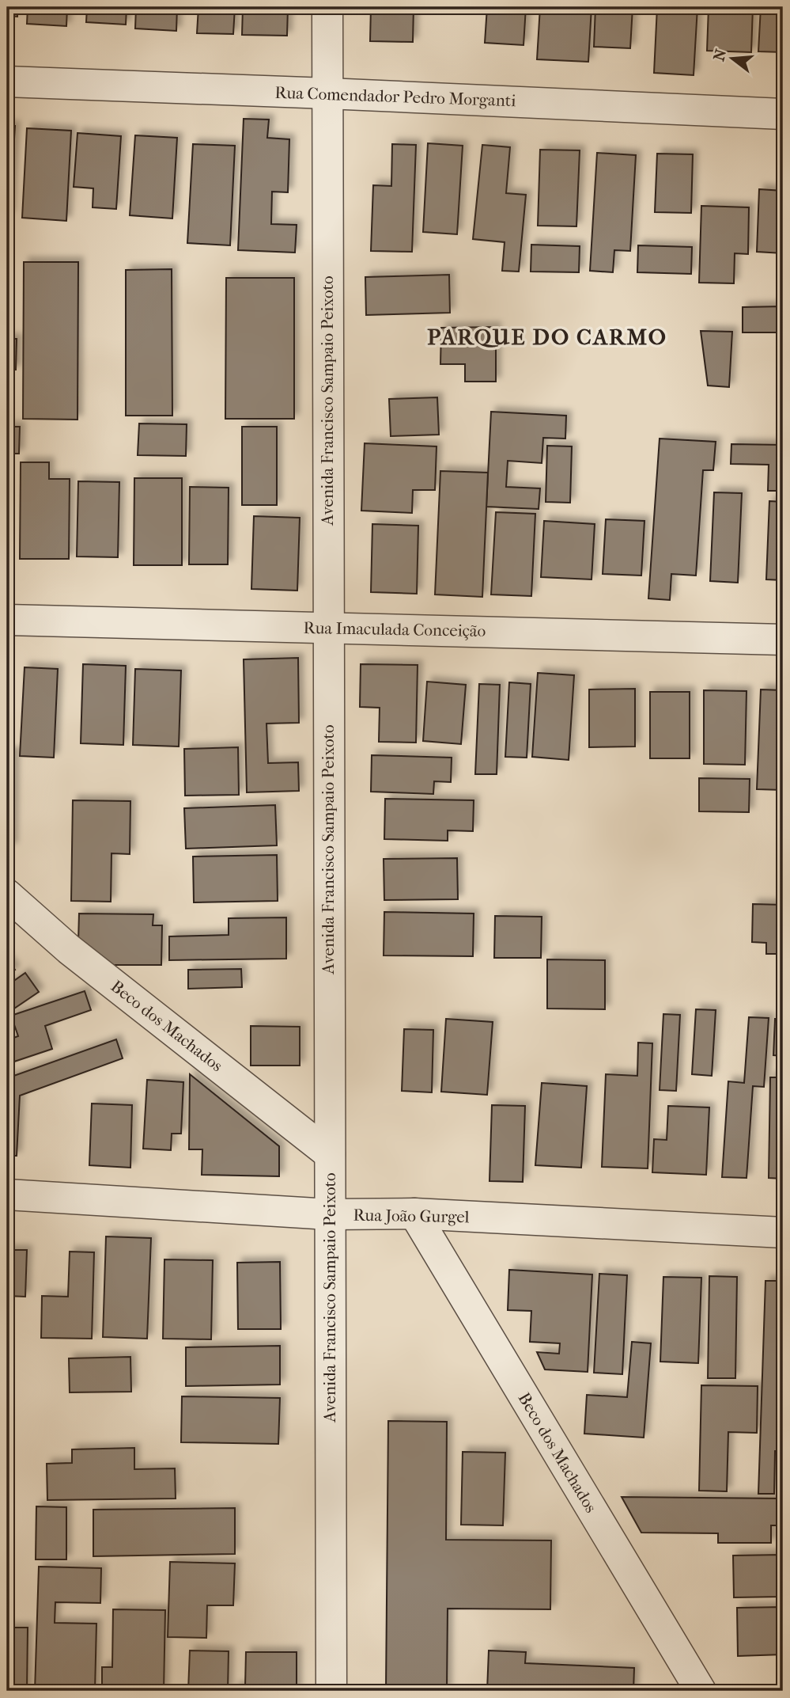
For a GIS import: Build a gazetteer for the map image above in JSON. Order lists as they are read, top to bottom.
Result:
{
  "streets": {
    "street": [
      "Rua Comendador Pedro Morganti",
      "Avenida Francisco Sampaio Peixoto",
      "Rua Imaculada Conceição",
      "Beco dos Machados",
      "Rua João Gurgel"
    ]
  },
  "crossings": [
    ["Rua Comendador Pedro Morganti", "Avenida Francisco Sampaio Peixoto"],
    ["Avenida Francisco Sampaio Peixoto", "Rua Imaculada Conceição"],
    ["Avenida Francisco Sampaio Peixoto", "Beco dos Machados"],
    ["Avenida Francisco Sampaio Peixoto", "Rua João Gurgel"],
    ["Beco dos Machados", "Rua João Gurgel"]
  ],
  "districts": ["PARQUE DO CARMO"],
  "north": "left"
}
